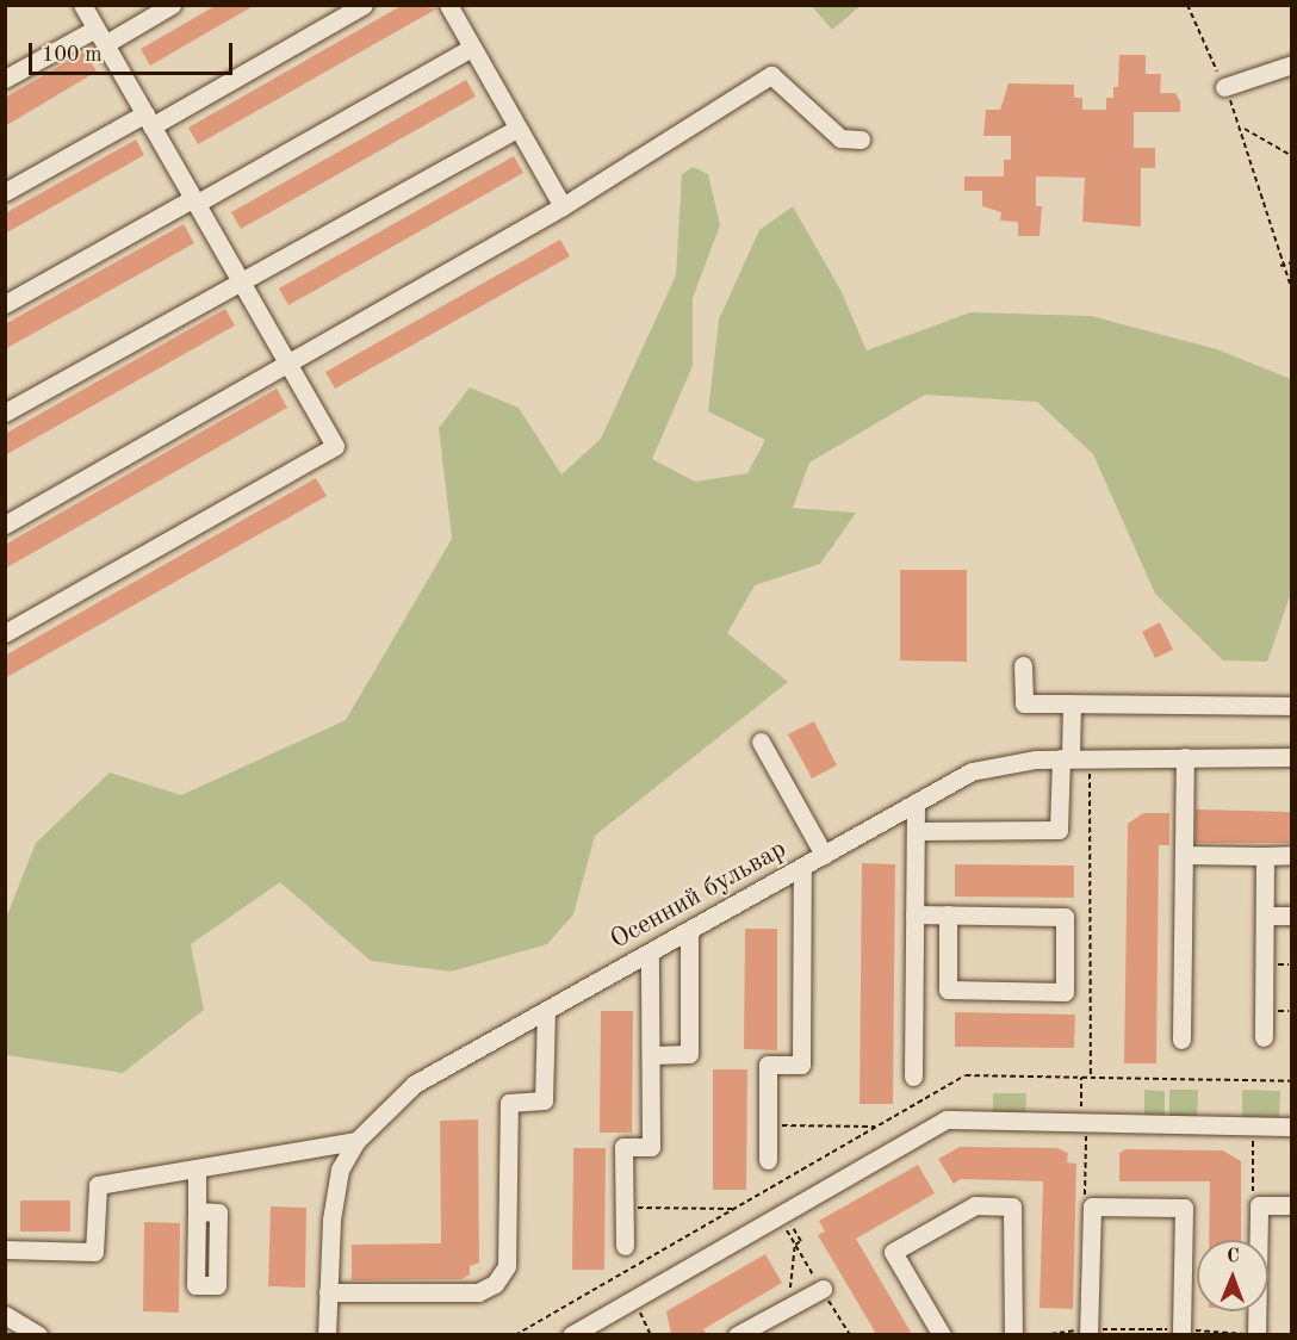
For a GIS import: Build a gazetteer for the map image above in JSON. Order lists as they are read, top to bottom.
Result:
{
  "streets": {
    "street": ["Осенний бульвар"]
  },
  "scale_bar": "100 m",
  "north": "top"
}
